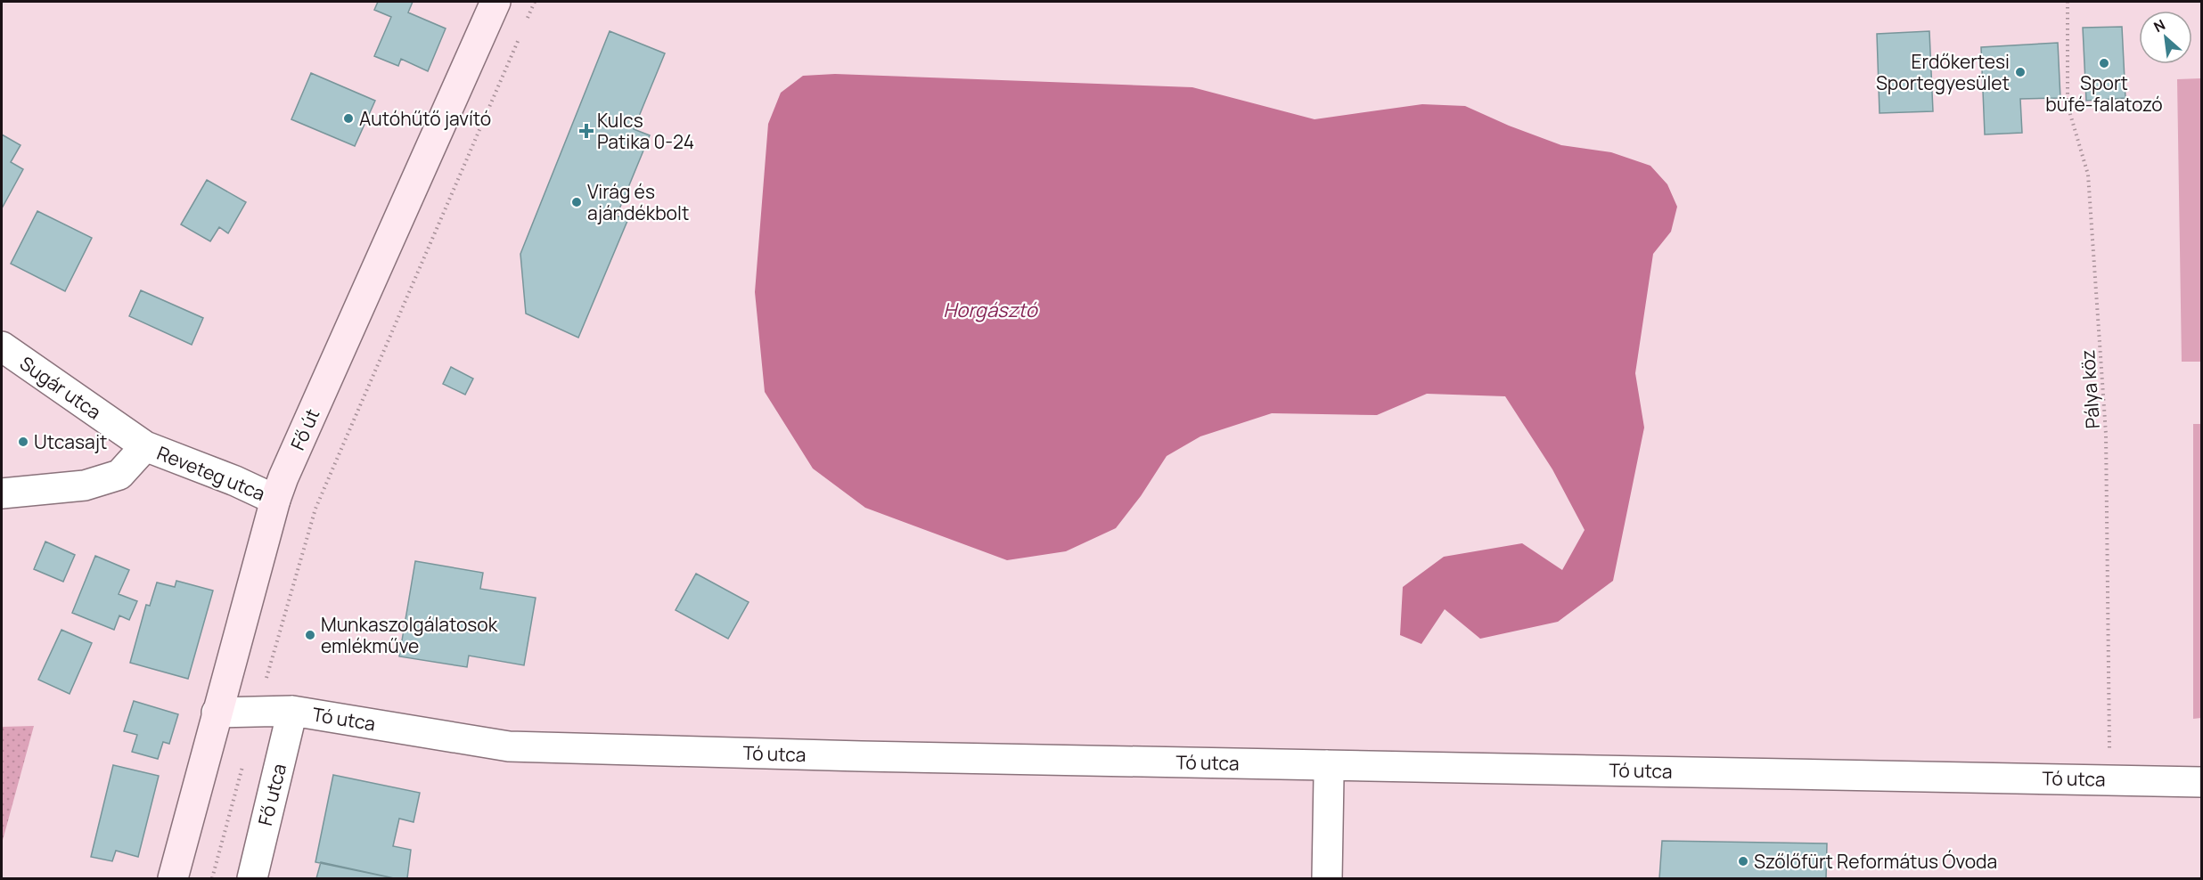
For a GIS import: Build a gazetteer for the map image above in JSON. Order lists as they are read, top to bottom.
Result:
{
  "streets": {
    "main road": ["Fő út"],
    "street": [
      "Sugár utca",
      "Reveteg utca",
      "Tó utca",
      "Fő utca"
    ],
    "path": ["Pálya köz"]
  },
  "crossings": [
    ["Sugár utca", "Reveteg utca"],
    ["Pálya köz", "Tó utca"],
    ["Fő út", "Reveteg utca"],
    ["Fő út", "Tó utca"],
    ["Tó utca", "Fő utca"]
  ],
  "water": ["Horgásztó"],
  "places": {
    "other": [
      "Sport büfé-falatozó",
      "Erdőkertesi Sportegyesület",
      "Autóhűtő javító",
      "Virág és ajándékbolt",
      "Utcasajt",
      "Munkaszolgálatosok emlékműve",
      "Szőlőfürt Református Óvoda"
    ],
    "health": ["Kulcs Patika 0-24"]
  },
  "north": "top left"
}
